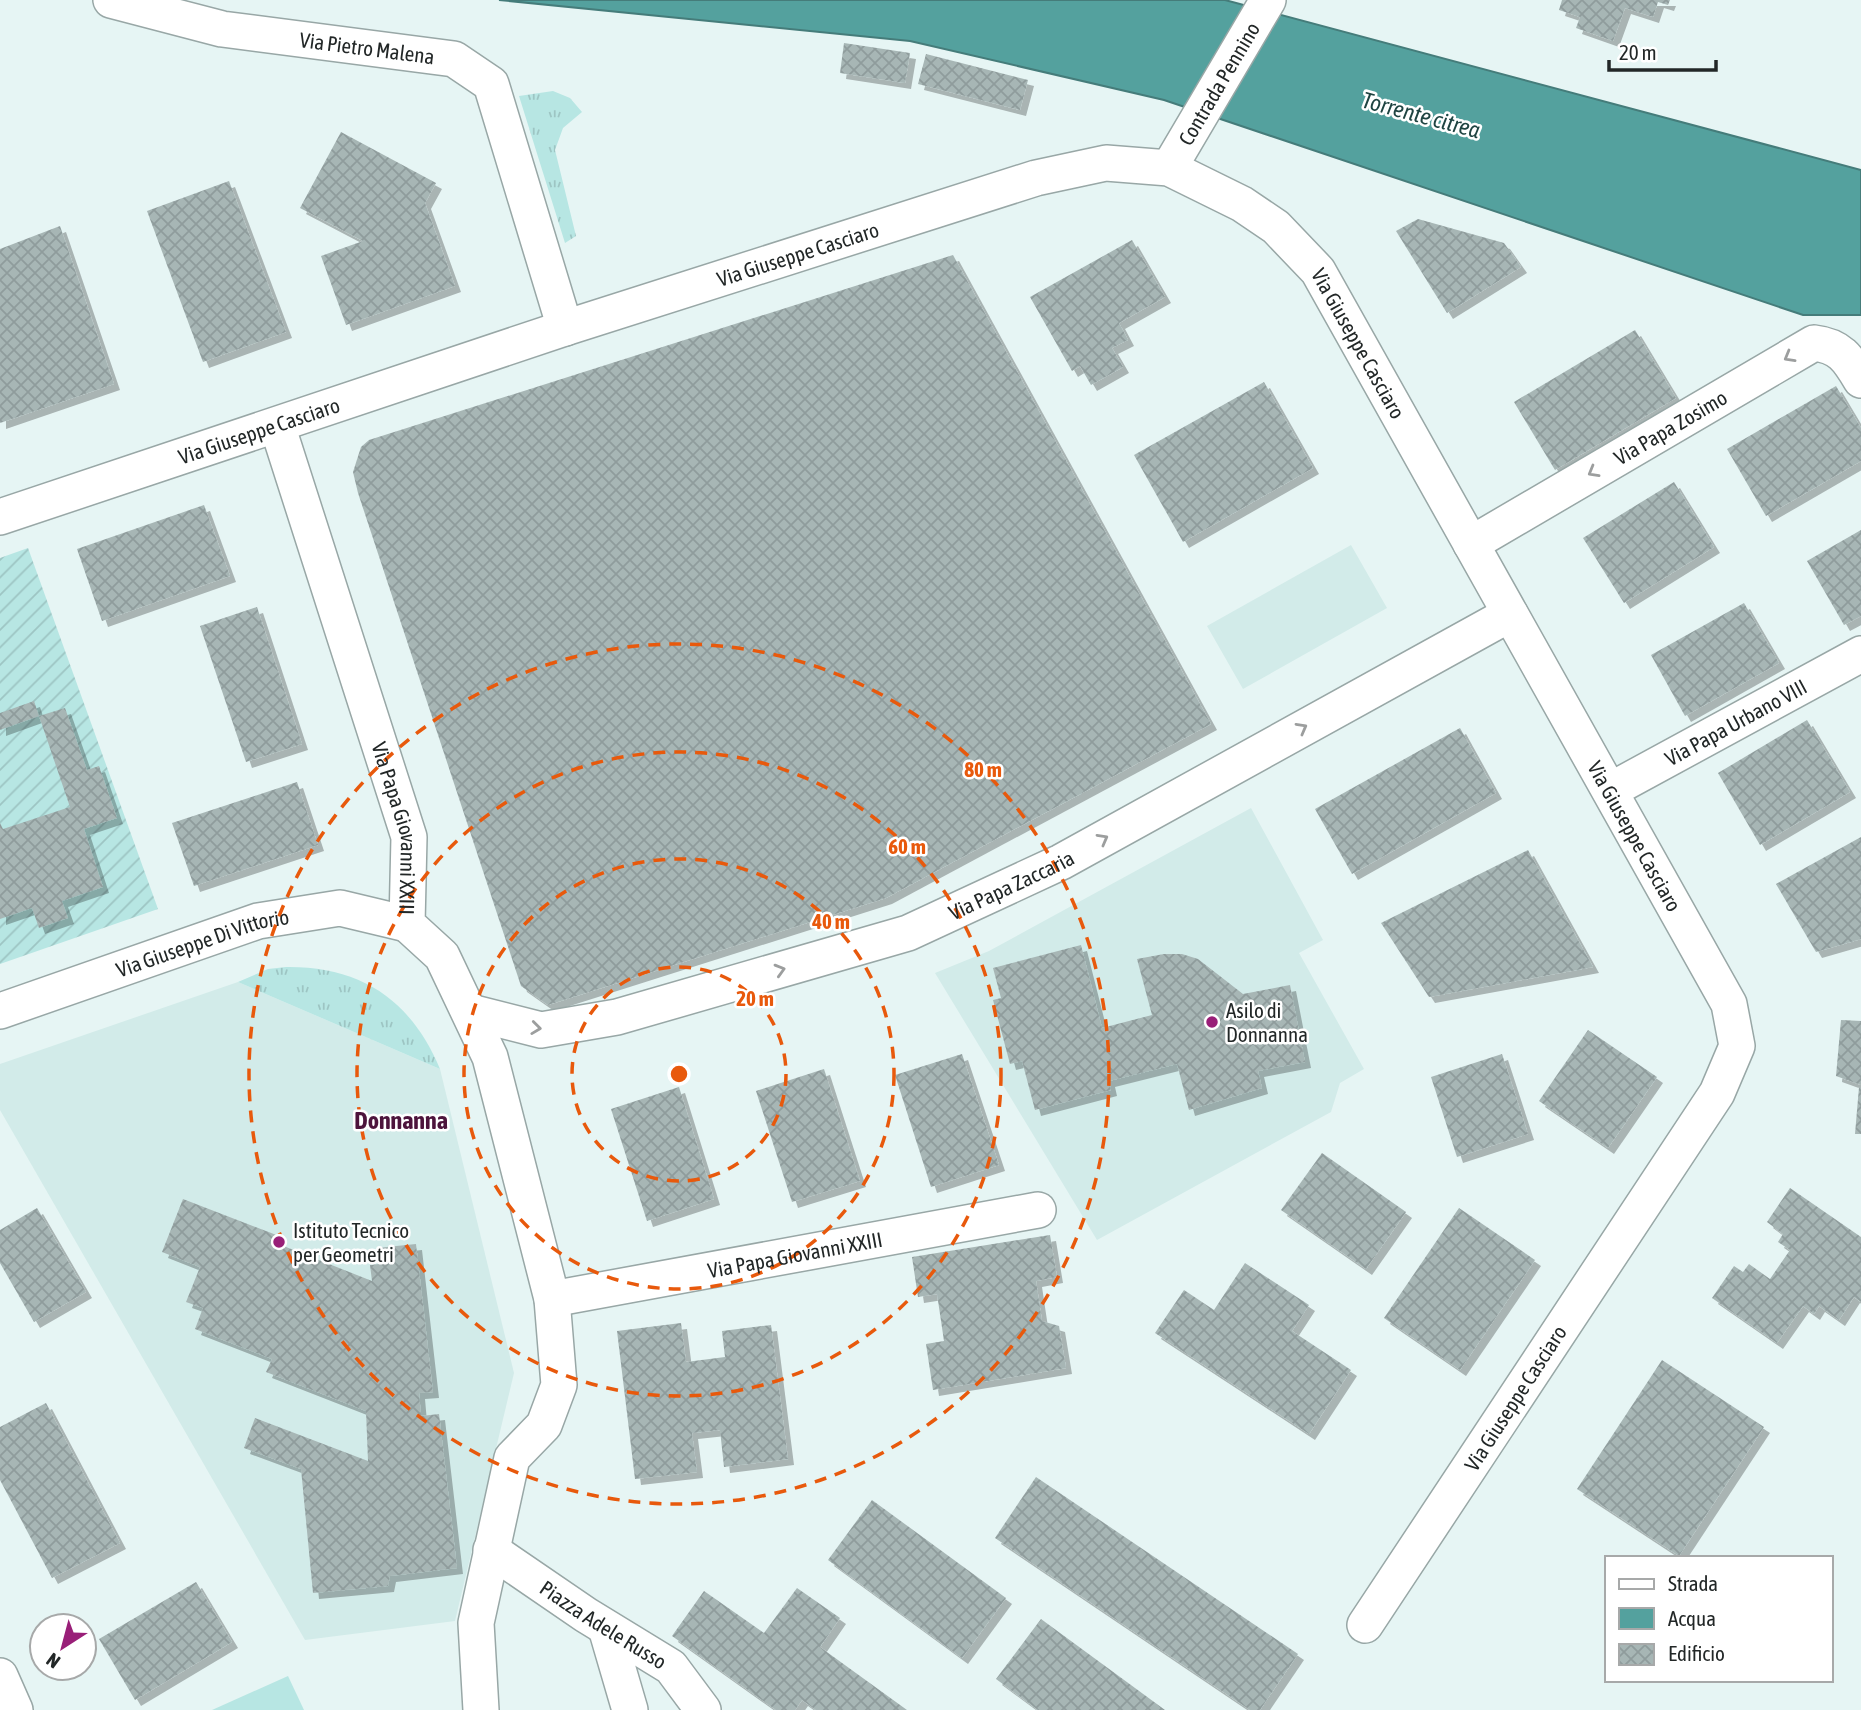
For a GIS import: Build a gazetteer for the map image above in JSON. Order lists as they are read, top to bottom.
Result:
{
  "streets": {
    "street": [
      "Via Pietro Malena",
      "Contrada Pennino",
      "Via Giuseppe Casciaro",
      "Via Papa Zosimo",
      "Via Papa Urbano VIII",
      "Via Papa Giovanni XXIII",
      "Via Papa Zaccaria",
      "Via Giuseppe Di Vittorio",
      "Piazza Adele Russo"
    ]
  },
  "crossings": [
    ["Via Pietro Malena", "Via Giuseppe Casciaro"],
    ["Contrada Pennino", "Via Giuseppe Casciaro"],
    ["Via Giuseppe Casciaro", "Via Papa Zosimo"],
    ["Via Giuseppe Casciaro", "Via Papa Urbano VIII"],
    ["Via Giuseppe Casciaro", "Via Papa Giovanni XXIII"],
    ["Via Giuseppe Casciaro", "Via Papa Zaccaria"],
    ["Via Papa Giovanni XXIII", "Via Papa Zaccaria"],
    ["Via Papa Giovanni XXIII", "Via Giuseppe Di Vittorio"],
    ["Via Papa Giovanni XXIII", "Piazza Adele Russo"]
  ],
  "one_way": ["Via Papa Zosimo", "Via Papa Zaccaria"],
  "districts": ["Donnanna"],
  "water": ["Torrente citrea"],
  "places": ["Asilo di Donnanna", "Istituto Tecnico per Geometri"],
  "legend": ["Strada", "Acqua", "Edificio"],
  "scale_bar": "20 m",
  "north": "bottom left",
  "rings": [
    "80 m",
    "60 m",
    "40 m",
    "20 m"
  ]
}
